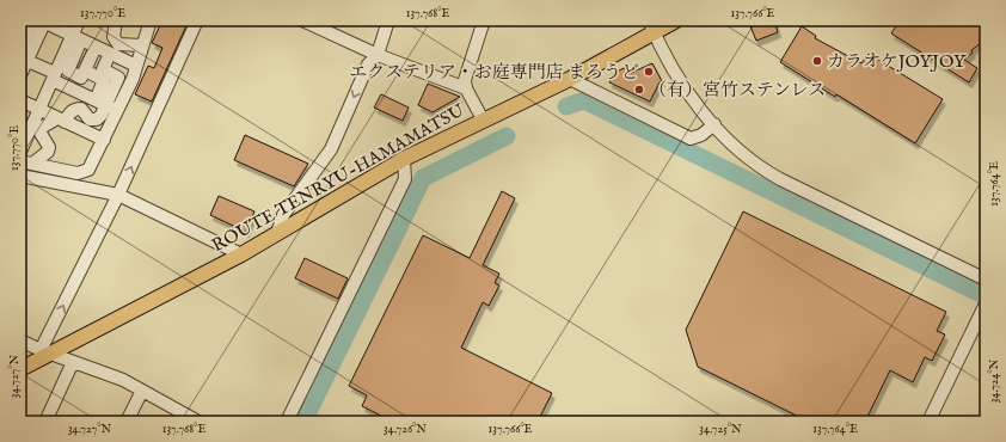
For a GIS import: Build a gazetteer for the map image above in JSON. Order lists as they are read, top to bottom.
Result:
{
  "streets": {
    "main road": ["ROUTE TENRYU-HAMAMATSU"]
  },
  "places": ["カラオケJOYJOY", "エクステリア・お庭専門店 まろうど", "（有）宮竹ステンレス"],
  "coordinates": [
    "137.770°E",
    "137.768°E",
    "137.766°E",
    "137.764°E",
    "34.727°N",
    "34.724°N",
    "34.726°N",
    "34.725°N"
  ]
}
